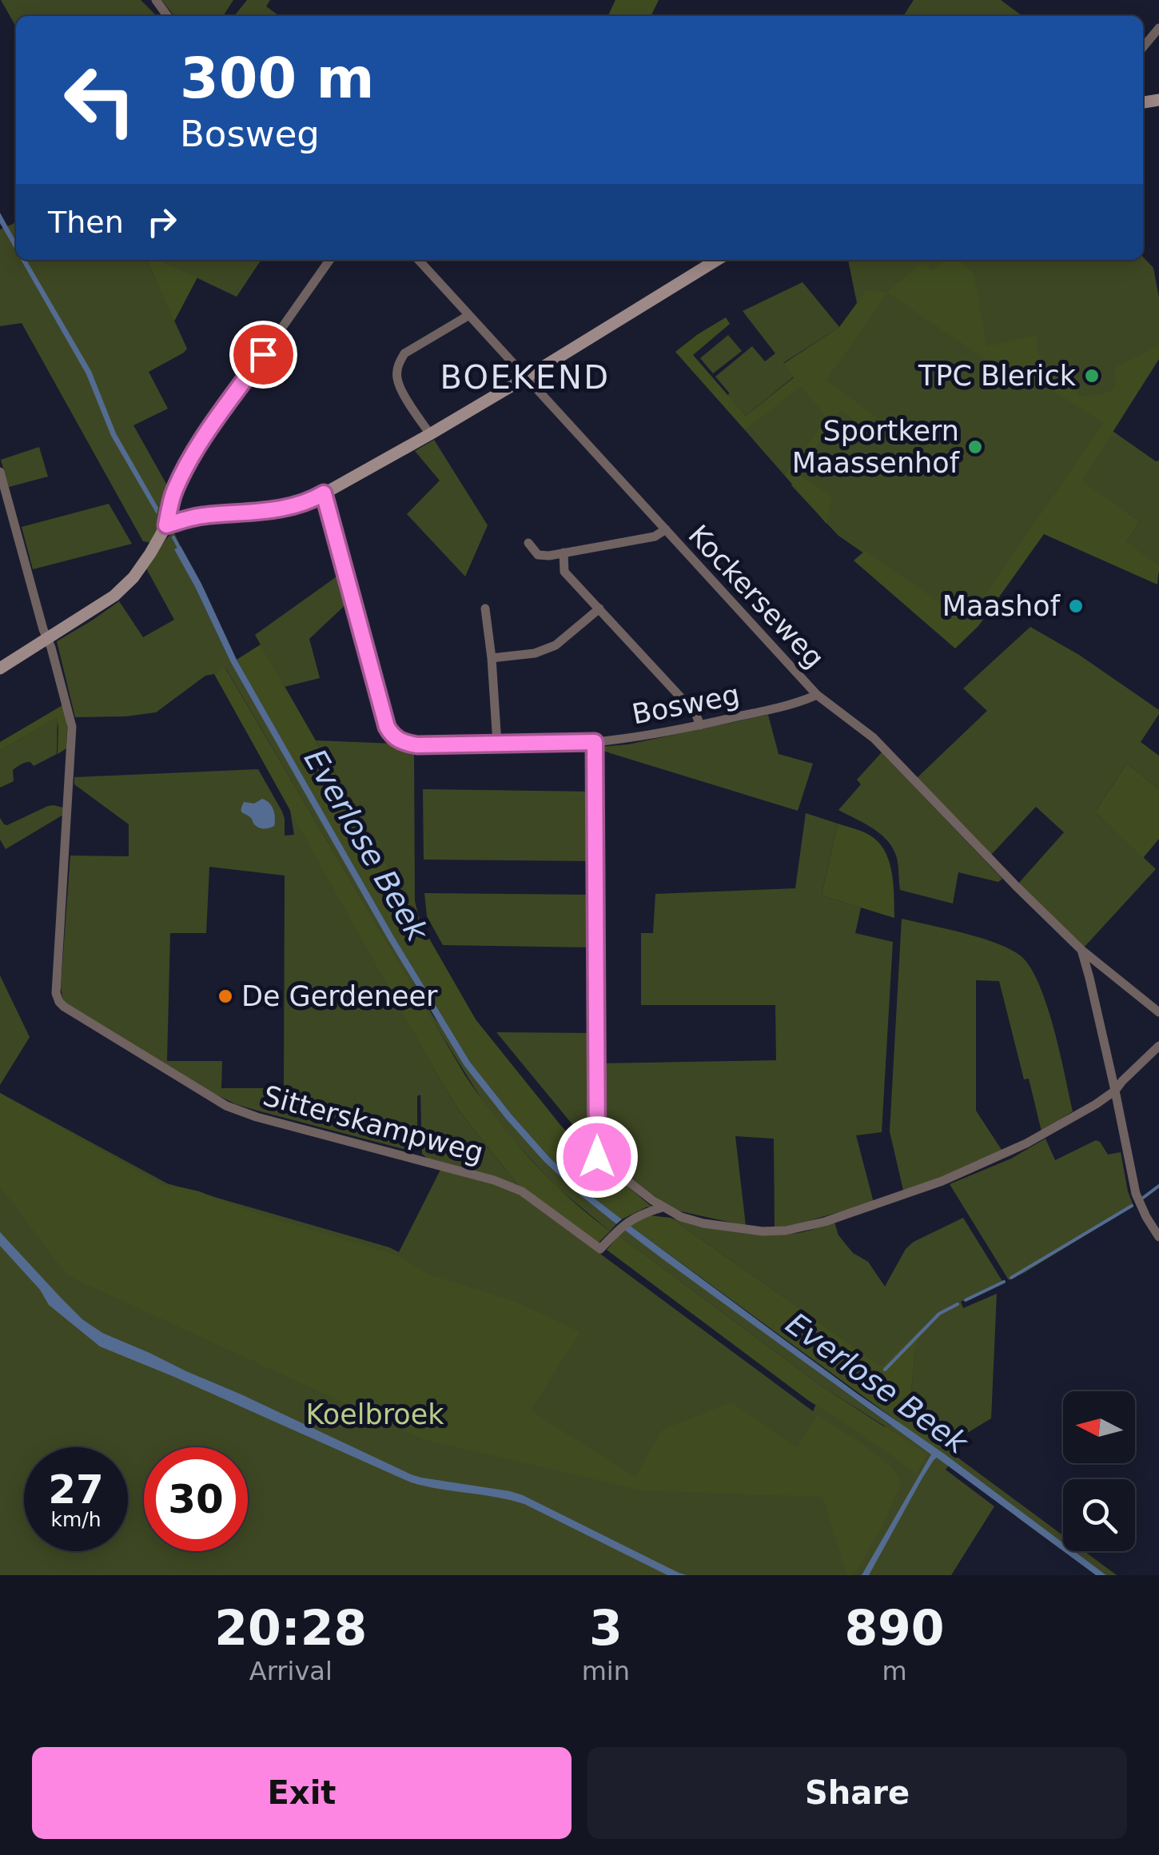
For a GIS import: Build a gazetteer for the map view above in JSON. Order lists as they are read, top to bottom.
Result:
{
  "streets": {
    "street": ["Kockerseweg", "Bosweg", "Sitterskampweg"]
  },
  "crossings": [
    ["Kockerseweg", "Bosweg"]
  ],
  "districts": ["BOEKEND"],
  "water": ["Everlose Beek"],
  "parks": ["Koelbroek"],
  "places": [
    "TPC Blerick",
    "Sportkern Maassenhof",
    "Maashof",
    "De Gerdeneer"
  ],
  "north": "left",
  "page": {
    "turn": ["300 m", "Bosweg"],
    "then": "Then",
    "speed": "27 km/h",
    "limit": "30",
    "eta": [
      "20:28",
      "Arrival",
      "3",
      "min",
      "890",
      "m"
    ],
    "buttons": ["Exit", "Share"]
  }
}
